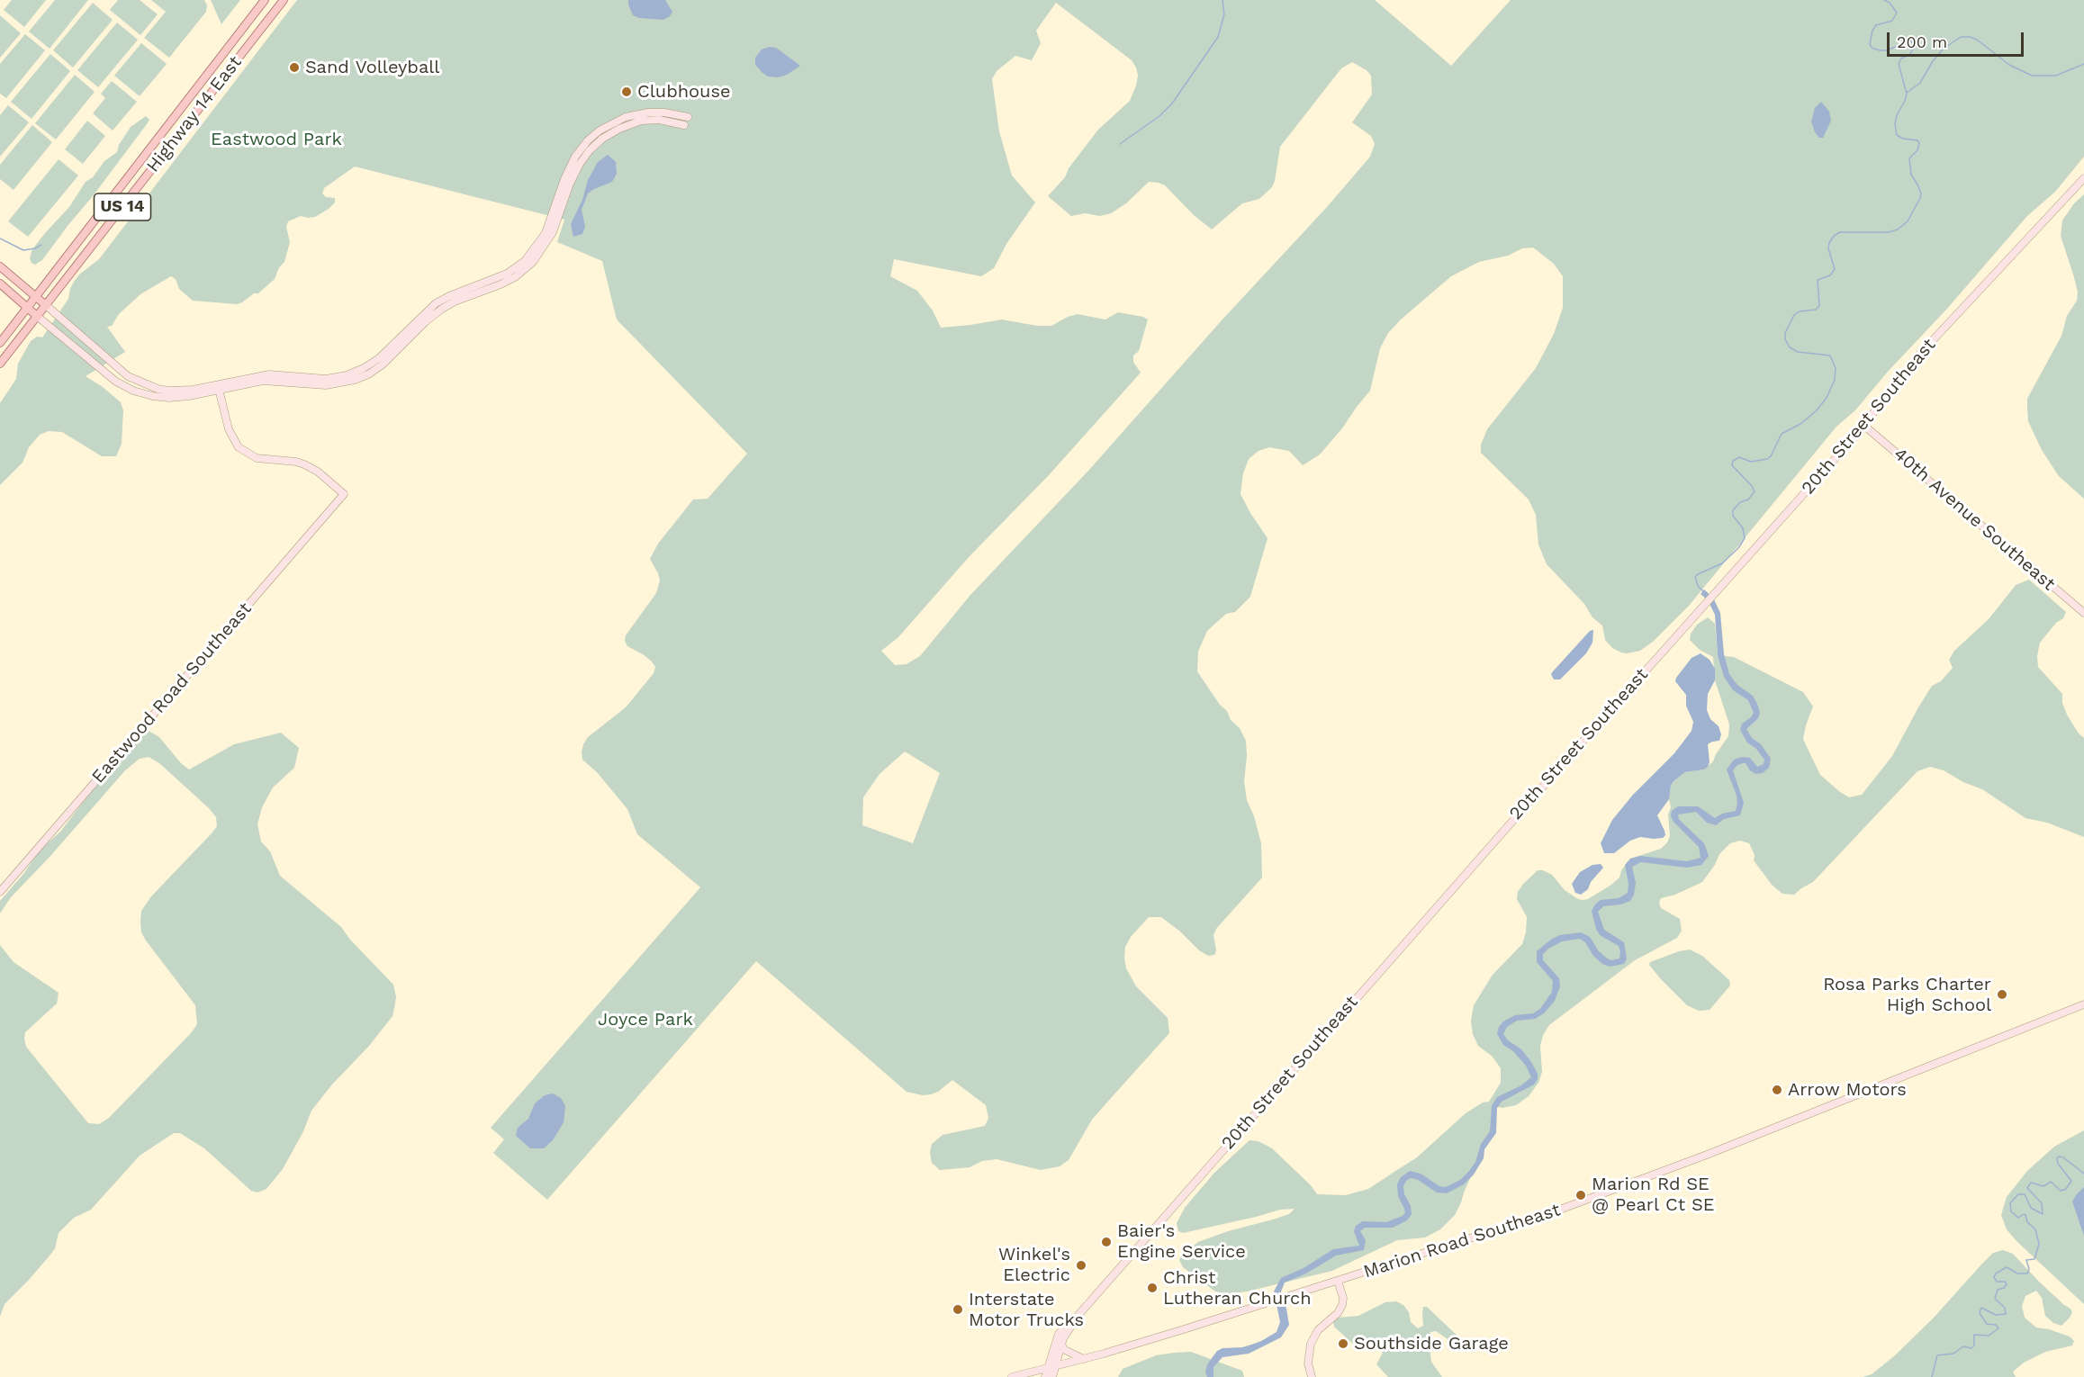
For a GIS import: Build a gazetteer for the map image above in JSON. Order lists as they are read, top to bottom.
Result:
{
  "streets": {
    "main road": ["Highway 14 East", "US 14"],
    "street": [
      "20th Street Southeast",
      "40th Avenue Southeast",
      "Eastwood Road Southeast",
      "Marion Road Southeast"
    ]
  },
  "crossings": [
    ["Highway 14 East", "US 14"],
    ["20th Street Southeast", "40th Avenue Southeast"],
    ["20th Street Southeast", "Marion Road Southeast"]
  ],
  "parks": ["Eastwood Park", "Joyce Park"],
  "places": [
    "Sand Volleyball",
    "Clubhouse",
    "Rosa Parks Charter High School",
    "Arrow Motors",
    "Marion Rd SE @ Pearl Ct SE",
    "Baier's Engine Service",
    "Winkel's Electric",
    "Christ Lutheran Church",
    "Interstate Motor Trucks",
    "Southside Garage"
  ],
  "scale_bar": "200 m"
}
